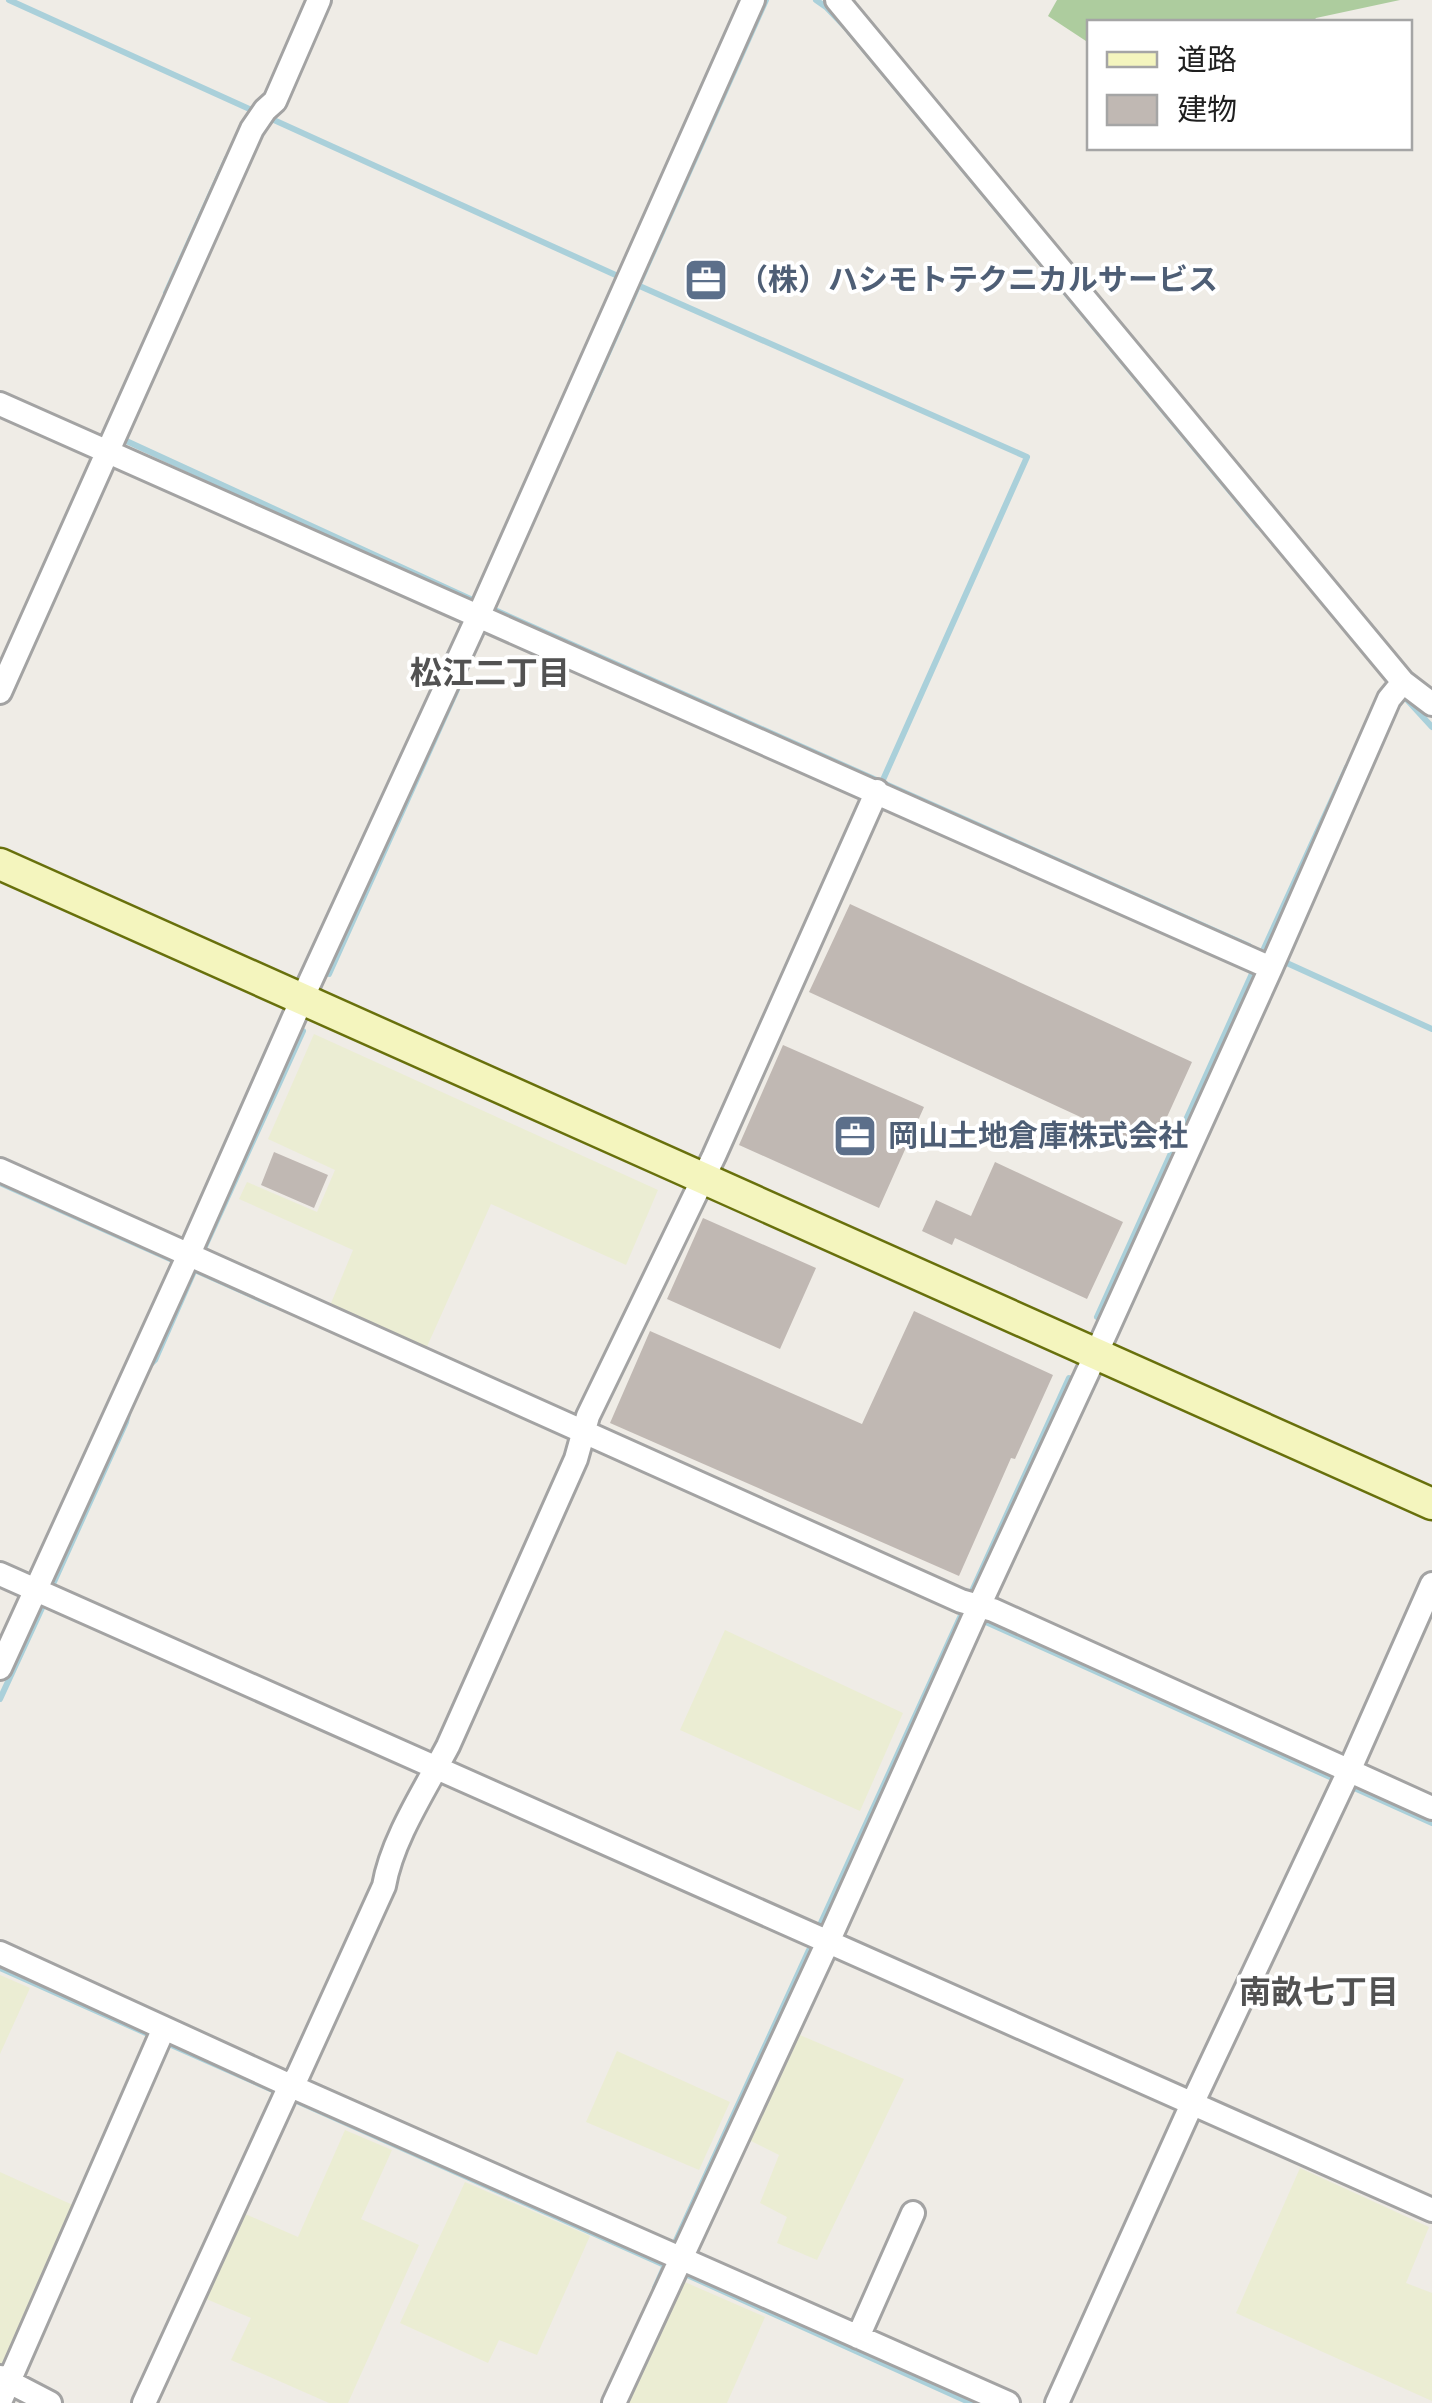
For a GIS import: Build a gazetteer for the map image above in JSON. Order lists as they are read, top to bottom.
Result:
{
  "districts": ["松江二丁目", "南畝七丁目"],
  "places": {
    "office": ["（株）ハシモトテクニカルサービス", "岡山土地倉庫株式会社"]
  },
  "legend": ["道路", "建物"]
}
